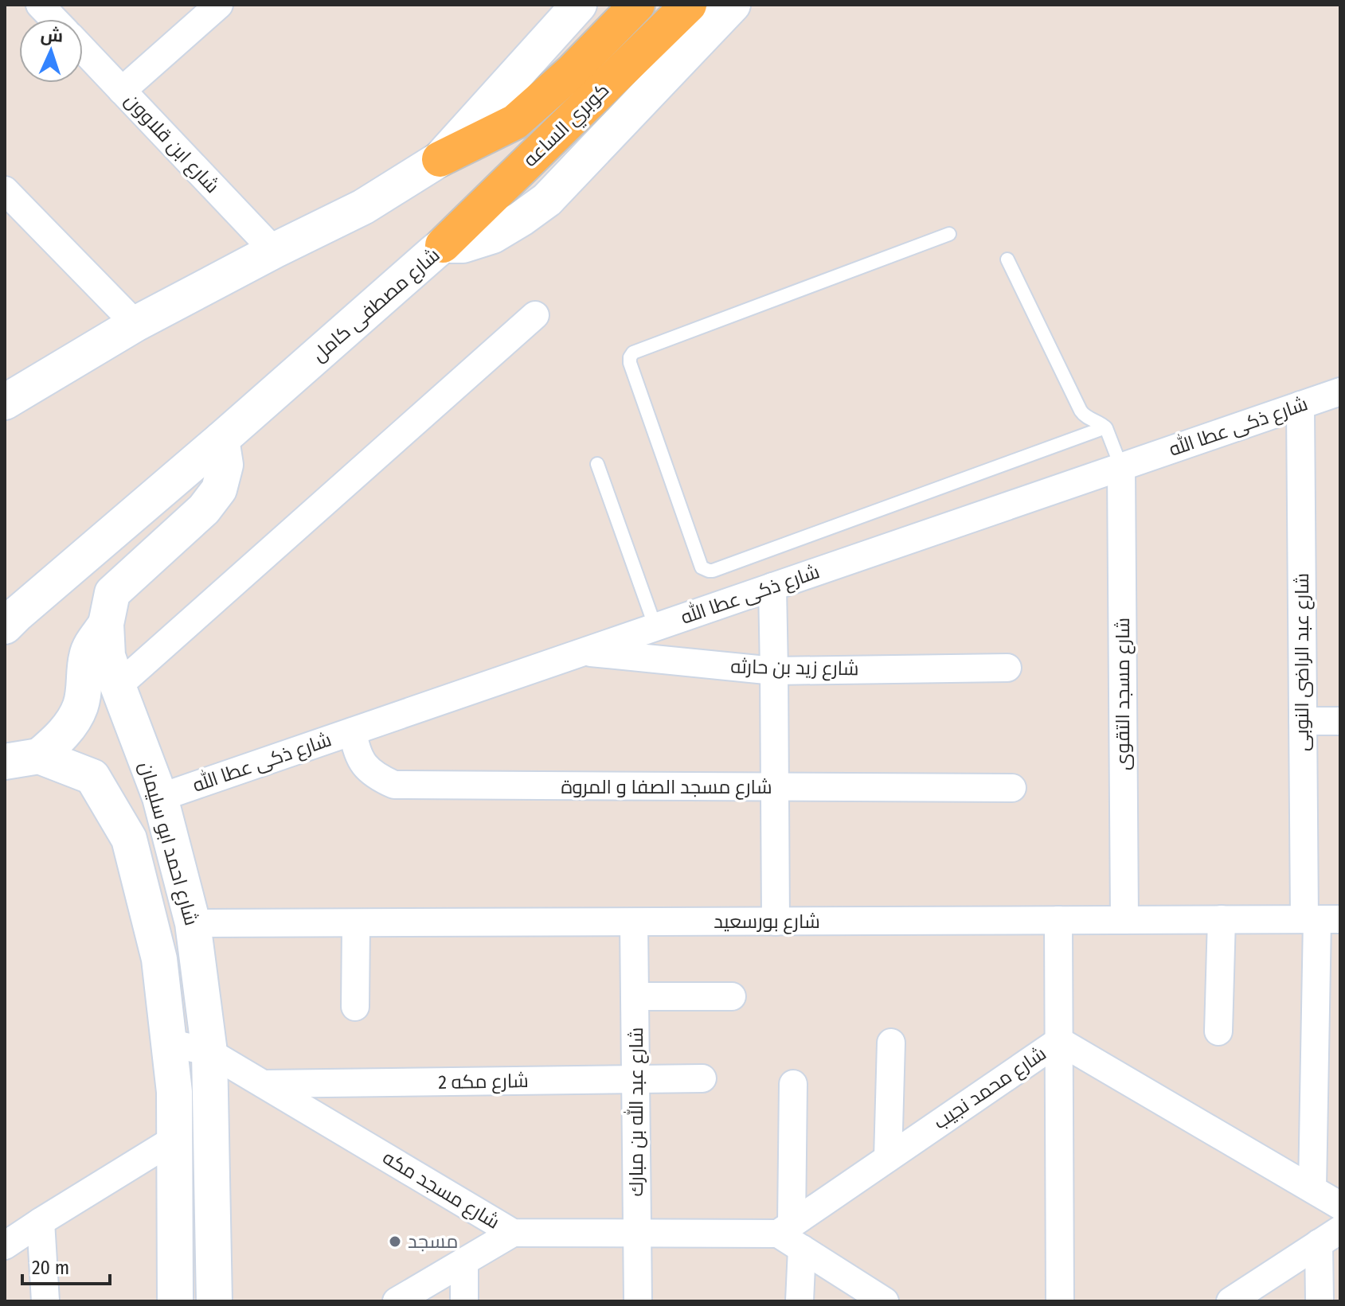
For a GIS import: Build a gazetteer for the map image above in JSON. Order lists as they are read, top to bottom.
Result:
{
  "streets": {
    "main road": ["كوبري الساعه", "شارع مصطفى كامل", "شارع احمد ابو سليمان"],
    "street": [
      "شارع ابن قلاوون",
      "شارع ذكى عطا الله",
      "شارع عبد الراضى النوبى",
      "شارع زيد بن حارثه",
      "شارع مسجد التقوى",
      "شارع مسجد الصفا و المروة",
      "شارع بورسعيد",
      "شارع مكه 2",
      "شارع محمد نجيب",
      "شارع عبد الله بن مبارك",
      "شارع مسجد مكه"
    ]
  },
  "crossings": [
    ["كوبري الساعه", "شارع مصطفى كامل"],
    ["شارع مصطفى كامل", "شارع احمد ابو سليمان"],
    ["شارع ذكى عطا الله", "شارع عبد الراضى النوبى"],
    ["شارع ذكى عطا الله", "شارع زيد بن حارثه"],
    ["شارع ذكى عطا الله", "شارع مسجد التقوى"],
    ["شارع ذكى عطا الله", "شارع مسجد الصفا و المروة"],
    ["شارع ذكى عطا الله", "شارع احمد ابو سليمان"],
    ["شارع عبد الراضى النوبى", "شارع بورسعيد"],
    ["شارع عبد الراضى النوبى", "شارع محمد نجيب"],
    ["شارع مسجد التقوى", "شارع بورسعيد"],
    ["شارع احمد ابو سليمان", "شارع بورسعيد"],
    ["شارع احمد ابو سليمان", "شارع مسجد مكه"],
    ["شارع بورسعيد", "شارع عبد الله بن مبارك"],
    ["شارع مكه 2", "شارع عبد الله بن مبارك"],
    ["شارع مكه 2", "شارع مسجد مكه"],
    ["شارع محمد نجيب", "شارع مسجد مكه"],
    ["شارع عبد الله بن مبارك", "شارع مسجد مكه"]
  ],
  "places": ["مسجد"],
  "scale_bar": "20 m",
  "north": "top"
}
